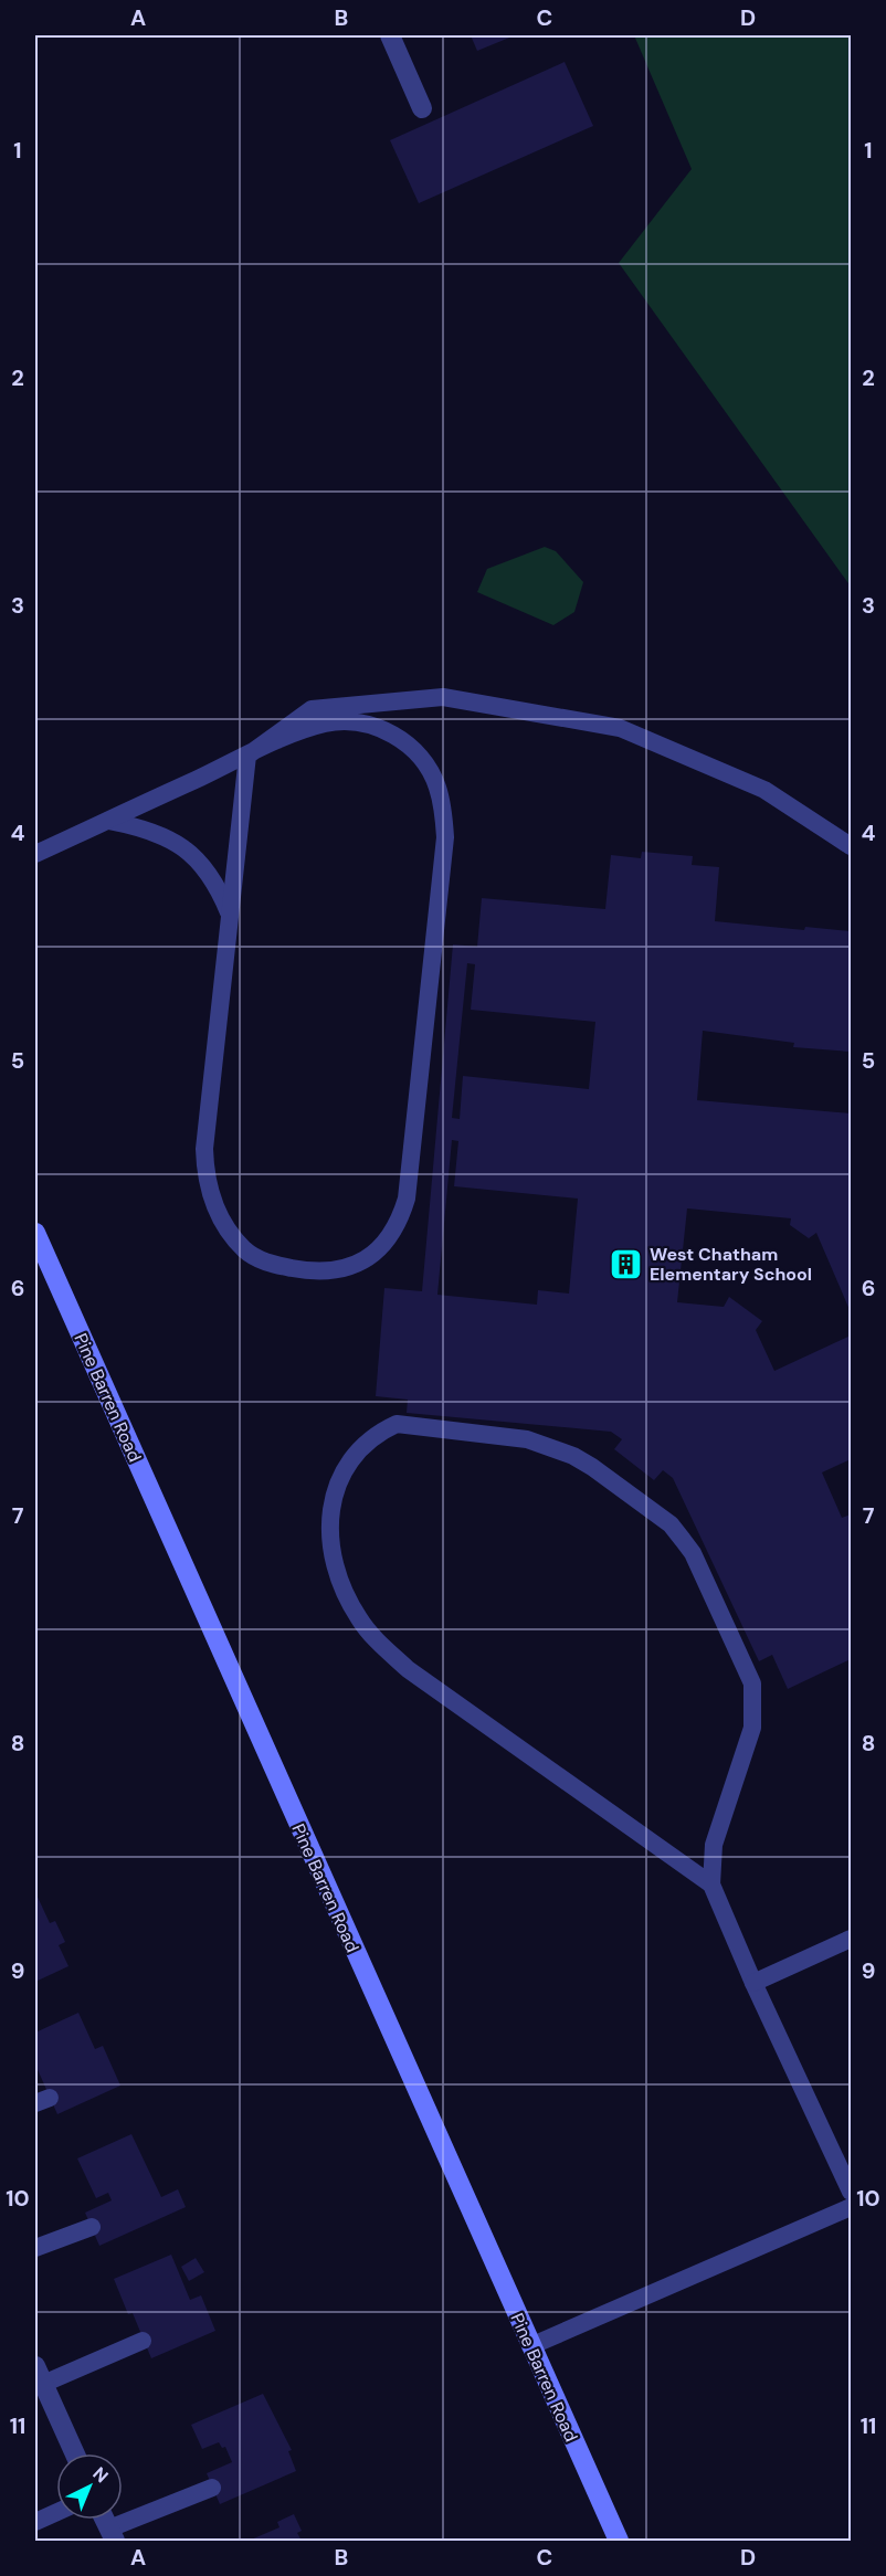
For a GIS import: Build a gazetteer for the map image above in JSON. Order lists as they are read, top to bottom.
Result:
{
  "streets": {
    "main road": ["Pine Barren Road"]
  },
  "places": {
    "building": ["West Chatham Elementary School"]
  },
  "north": "top right",
  "grid": {
    "columns": [
      "A",
      "B",
      "C",
      "D"
    ],
    "rows": [
      "1",
      "2",
      "3",
      "4",
      "5",
      "6",
      "7",
      "8",
      "9",
      "10",
      "11"
    ]
  }
}
